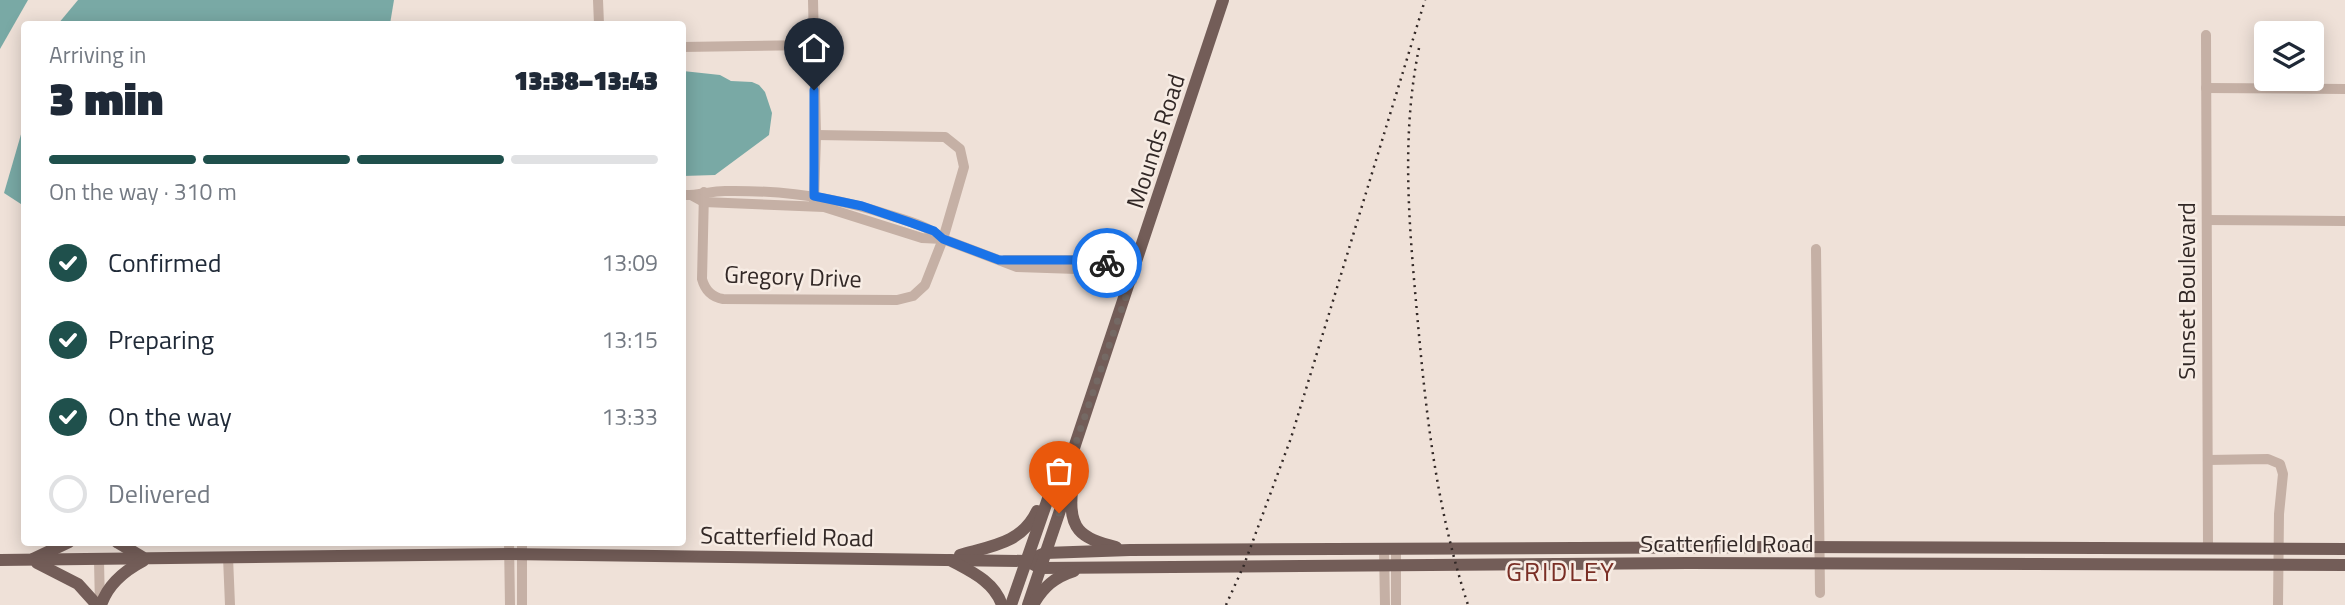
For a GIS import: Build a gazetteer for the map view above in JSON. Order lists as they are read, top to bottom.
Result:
{
  "streets": {
    "main road": ["Mounds Road", "Scatterfield Road"],
    "street": ["Gregory Drive", "Sunset Boulevard"]
  },
  "crossings": [
    ["Mounds Road", "Scatterfield Road"],
    ["Sunset Boulevard", "Scatterfield Road"]
  ],
  "districts": ["GRIDLEY"],
  "page": {
    "heading": ["3 min", "Arriving in", "13:38–13:43"],
    "bar": "On the way · 310 m",
    "list": [
      ["Confirmed", "13:09"],
      ["Preparing", "13:15"],
      ["On the way", "13:33"],
      "Delivered"
    ]
  }
}
